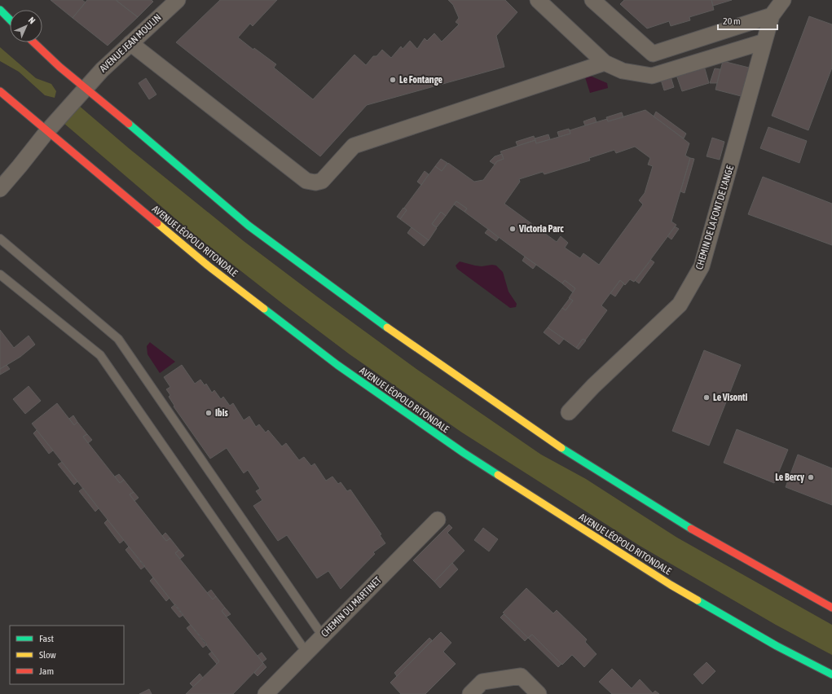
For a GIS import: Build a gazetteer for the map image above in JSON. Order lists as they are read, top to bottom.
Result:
{
  "streets": {
    "highway": ["AVENUE LÉOPOLD RITONDALE"],
    "street": ["AVENUE JEAN MOULIN", "CHEMIN DE LA FONT DE L'ANGE", "CHEMIN DU MARTINET"]
  },
  "crossings": [
    ["AVENUE JEAN MOULIN", "AVENUE LÉOPOLD RITONDALE"]
  ],
  "places": [
    "Le Fontange",
    "Victoria Parc",
    "Le Visonti",
    "Ibis",
    "Le Bercy"
  ],
  "legend": ["Fast", "Slow", "Jam"],
  "scale_bar": "20 m",
  "north": "top right"
}
